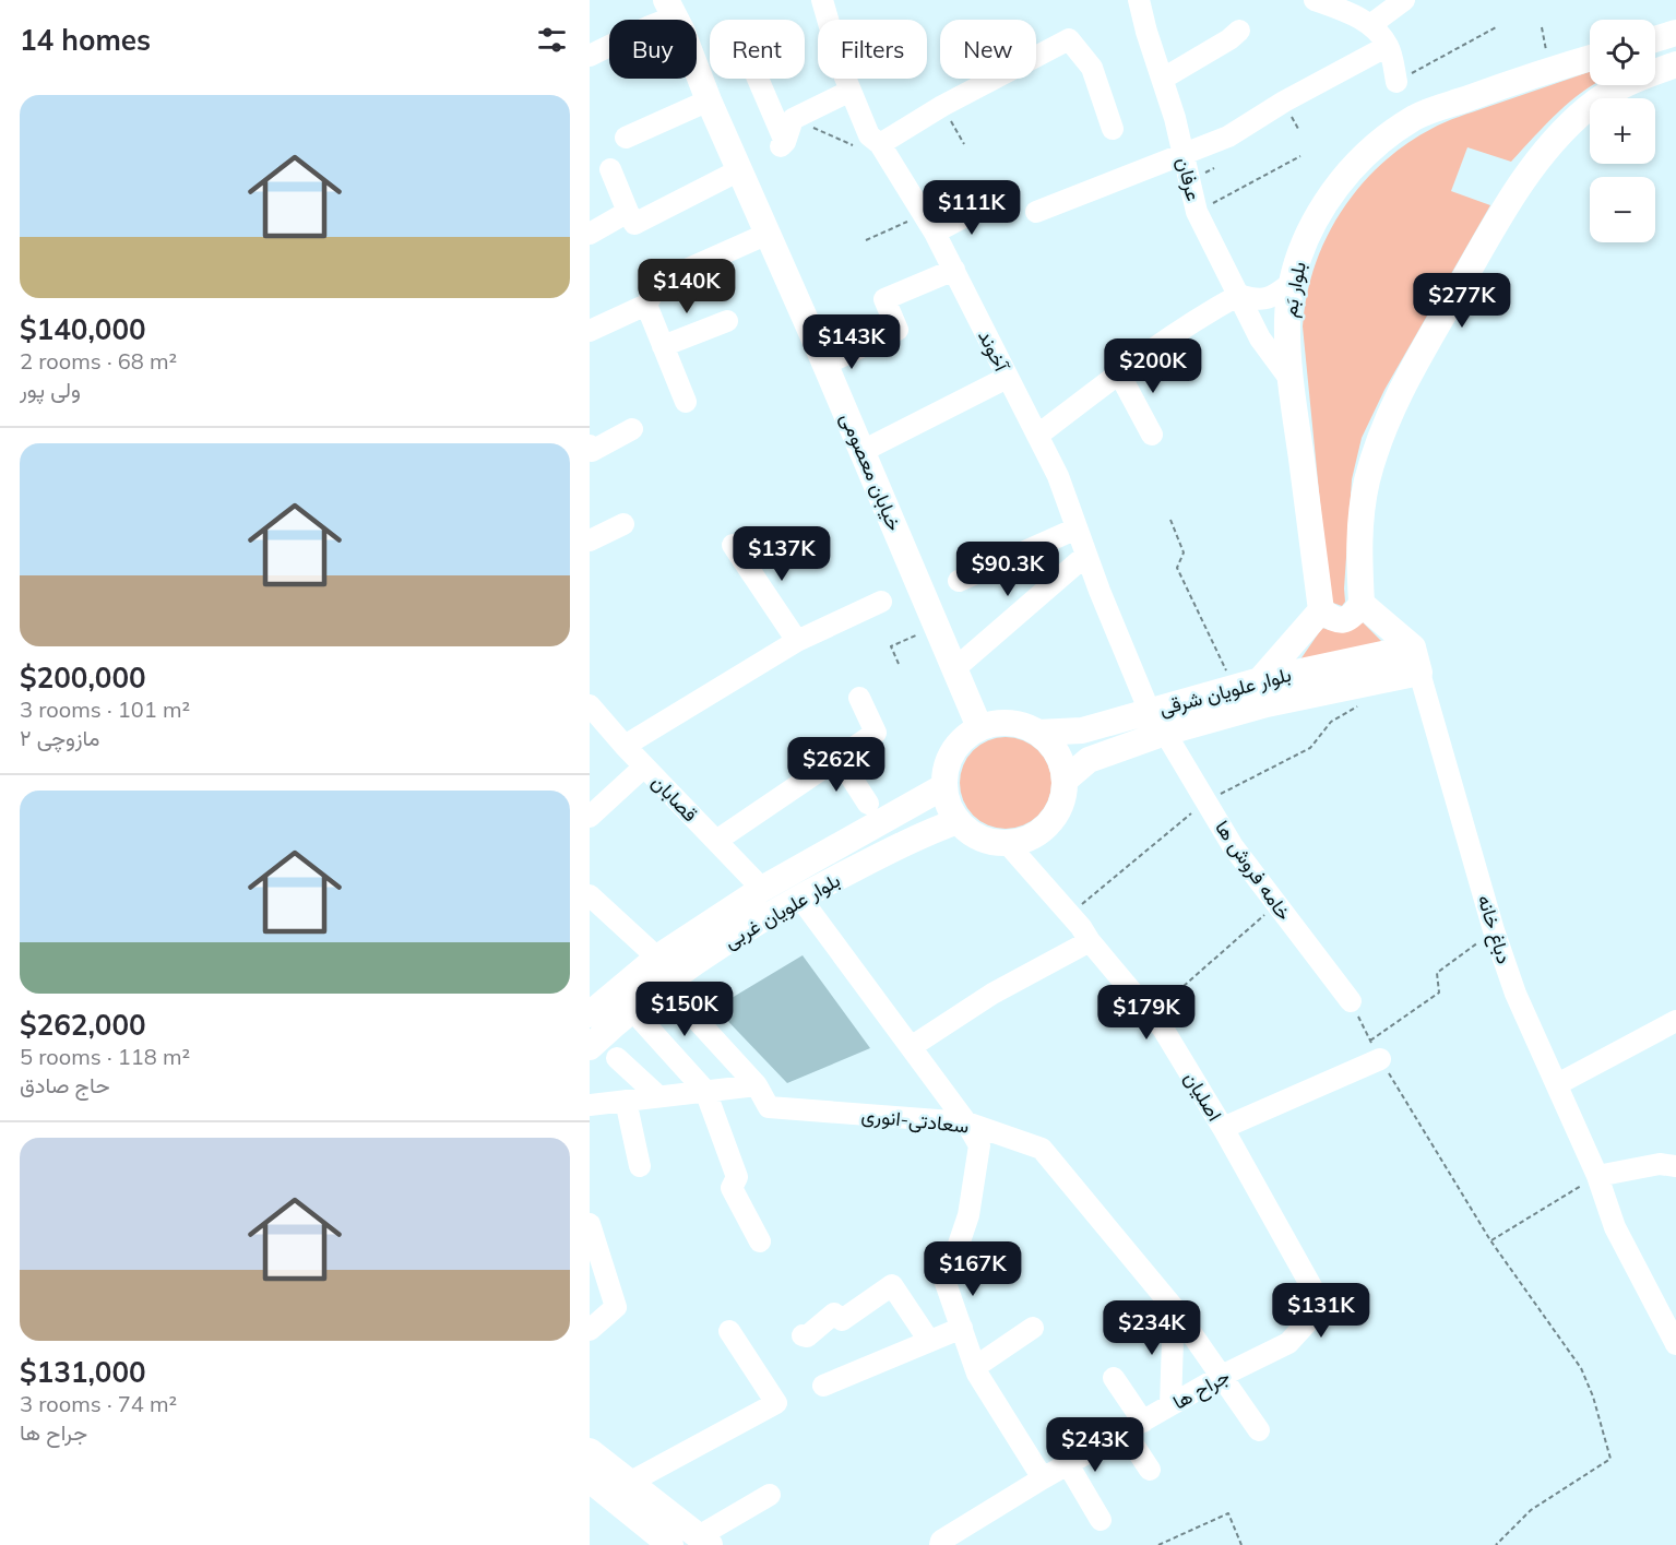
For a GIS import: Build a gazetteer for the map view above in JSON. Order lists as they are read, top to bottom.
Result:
{
  "streets": {
    "main road": [
      "بلوار بَم",
      "خیابان معصومی",
      "بلوار علویان شرقی",
      "بلوار علویان غربی"
    ],
    "street": [
      "عرفان",
      "آخوند",
      "قصابان",
      "خامه فروش ها",
      "دباغ خانه",
      "اصلیان",
      "سعادتی-انوری",
      "جراح ها"
    ]
  },
  "crossings": [
    ["عرفان", "بلوار بَم"],
    ["آخوند", "بلوار علویان شرقی"],
    ["خیابان معصومی", "بلوار علویان شرقی"],
    ["خیابان معصومی", "بلوار علویان غربی"],
    ["خیابان معصومی", "اصلیان"],
    ["بلوار علویان شرقی", "خامه فروش ها"],
    ["بلوار علویان شرقی", "بلوار علویان غربی"],
    ["بلوار علویان شرقی", "دباغ خانه"],
    ["بلوار علویان شرقی", "اصلیان"],
    ["قصابان", "بلوار علویان غربی"],
    ["بلوار علویان غربی", "اصلیان"],
    ["اصلیان", "جراح ها"],
    ["سعادتی-انوری", "جراح ها"]
  ],
  "page": {
    "heading": "14 homes",
    "map_buttons": ["+", "−"],
    "chip": [
      "Buy",
      "Rent",
      "Filters",
      "New"
    ],
    "list": [
      {
        "name": "$140,000",
        "note": "2 rooms · 68 m² · ولی پور"
      },
      {
        "name": "$200,000",
        "note": "3 rooms · 101 m² · مازوچی ۲"
      },
      {
        "name": "$262,000",
        "note": "5 rooms · 118 m² · حاج صادق"
      },
      {
        "name": "$131,000",
        "note": "3 rooms · 74 m² · جراح ها"
      }
    ],
    "price": [
      "$111K",
      "$140K",
      "$277K",
      "$143K",
      "$200K",
      "$137K",
      "$90.3K",
      "$262K",
      "$150K",
      "$179K",
      "$167K",
      "$131K",
      "$234K",
      "$243K"
    ]
  }
}
